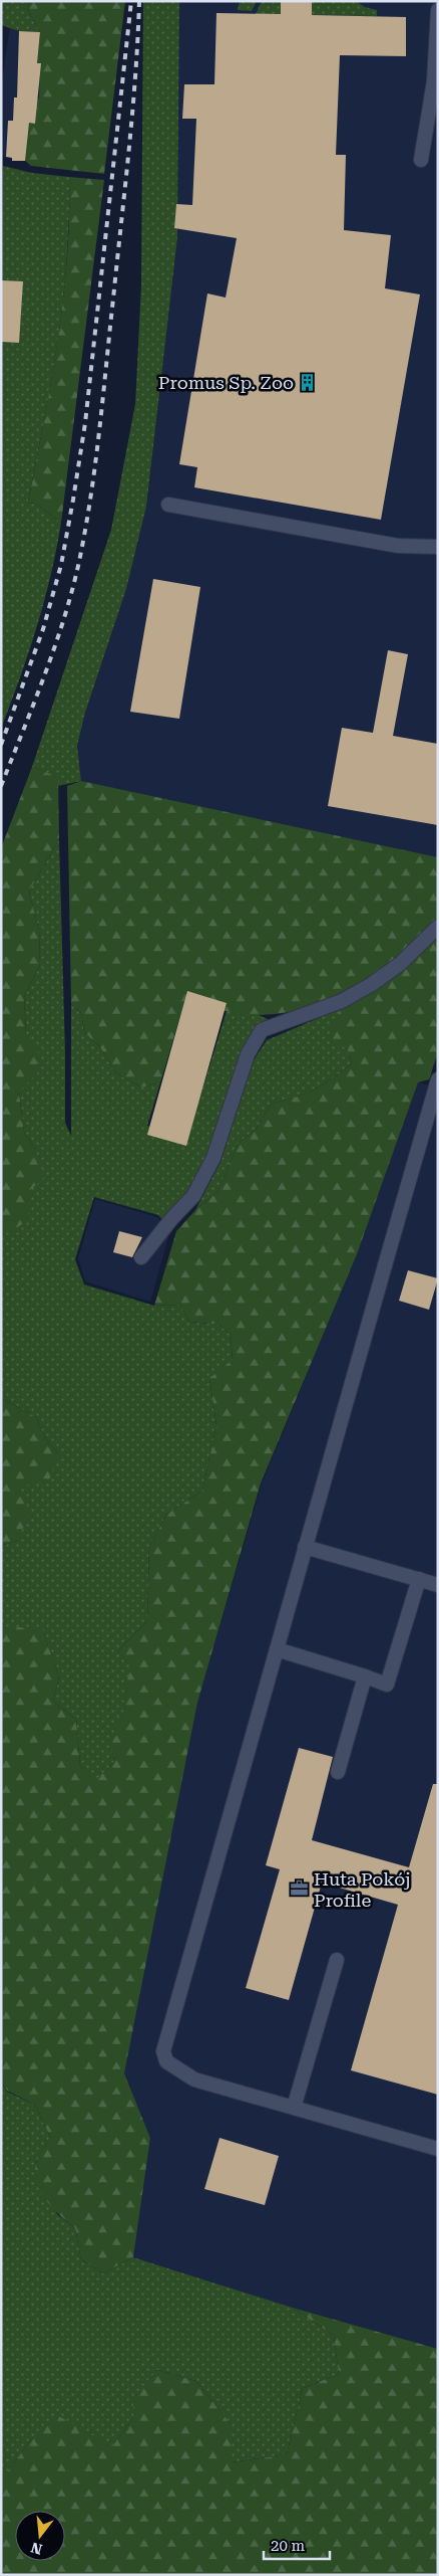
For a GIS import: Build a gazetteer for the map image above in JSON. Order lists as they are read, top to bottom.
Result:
{
  "places": {
    "building": ["Promus Sp. Zoo"],
    "office": ["Huta Pokój Profile"]
  },
  "scale_bar": "20 m",
  "north": "bottom"
}
